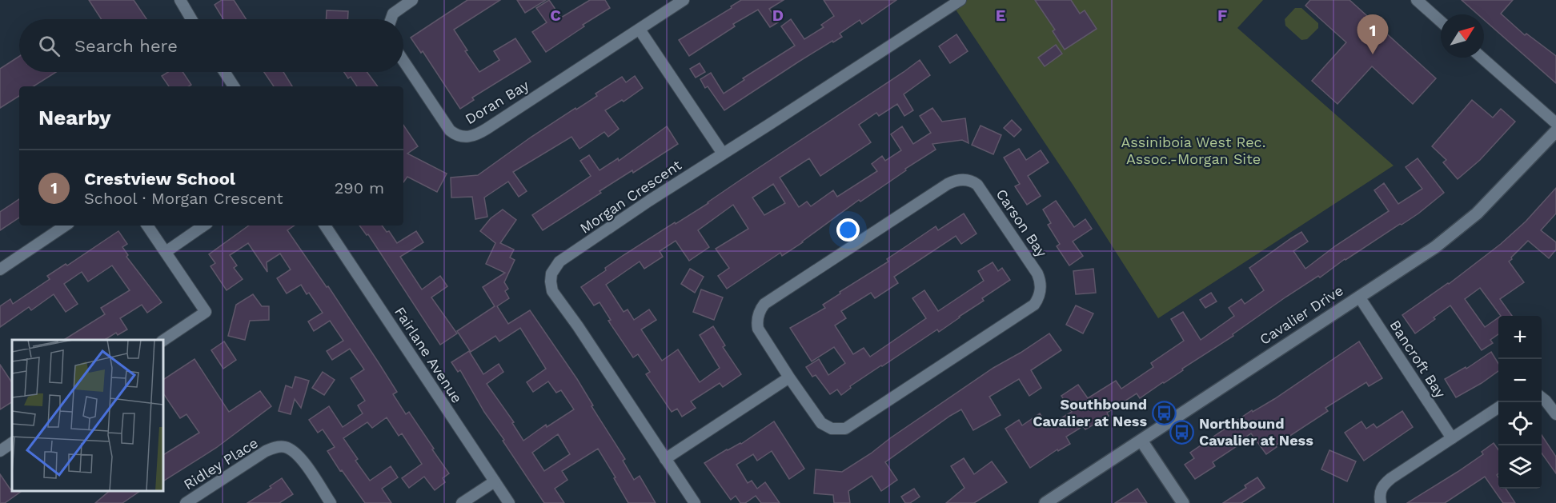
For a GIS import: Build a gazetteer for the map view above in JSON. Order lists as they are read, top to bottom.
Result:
{
  "streets": {
    "street": [
      "Doran Bay",
      "Morgan Crescent",
      "Carson Bay",
      "Cavalier Drive",
      "Fairlane Avenue",
      "Bancroft Bay",
      "Ridley Place"
    ]
  },
  "crossings": [
    ["Cavalier Drive", "Bancroft Bay"]
  ],
  "parks": ["Assiniboia West Rec. Assoc.-Morgan Site"],
  "places": {
    "bus stop": ["Southbound Cavalier at Ness", "Northbound Cavalier at Ness"]
  },
  "north": "top right",
  "page": {
    "pins": "1",
    "search": "Search here",
    "heading": "Nearby",
    "list": [
      {
        "mark": "1",
        "name": "Crestview School",
        "note": "School · Morgan Crescent",
        "value": "290 m"
      }
    ],
    "map_buttons": ["+", "−"]
  },
  "grid": {
    "columns": [
      "C",
      "D",
      "E",
      "F"
    ]
  }
}
